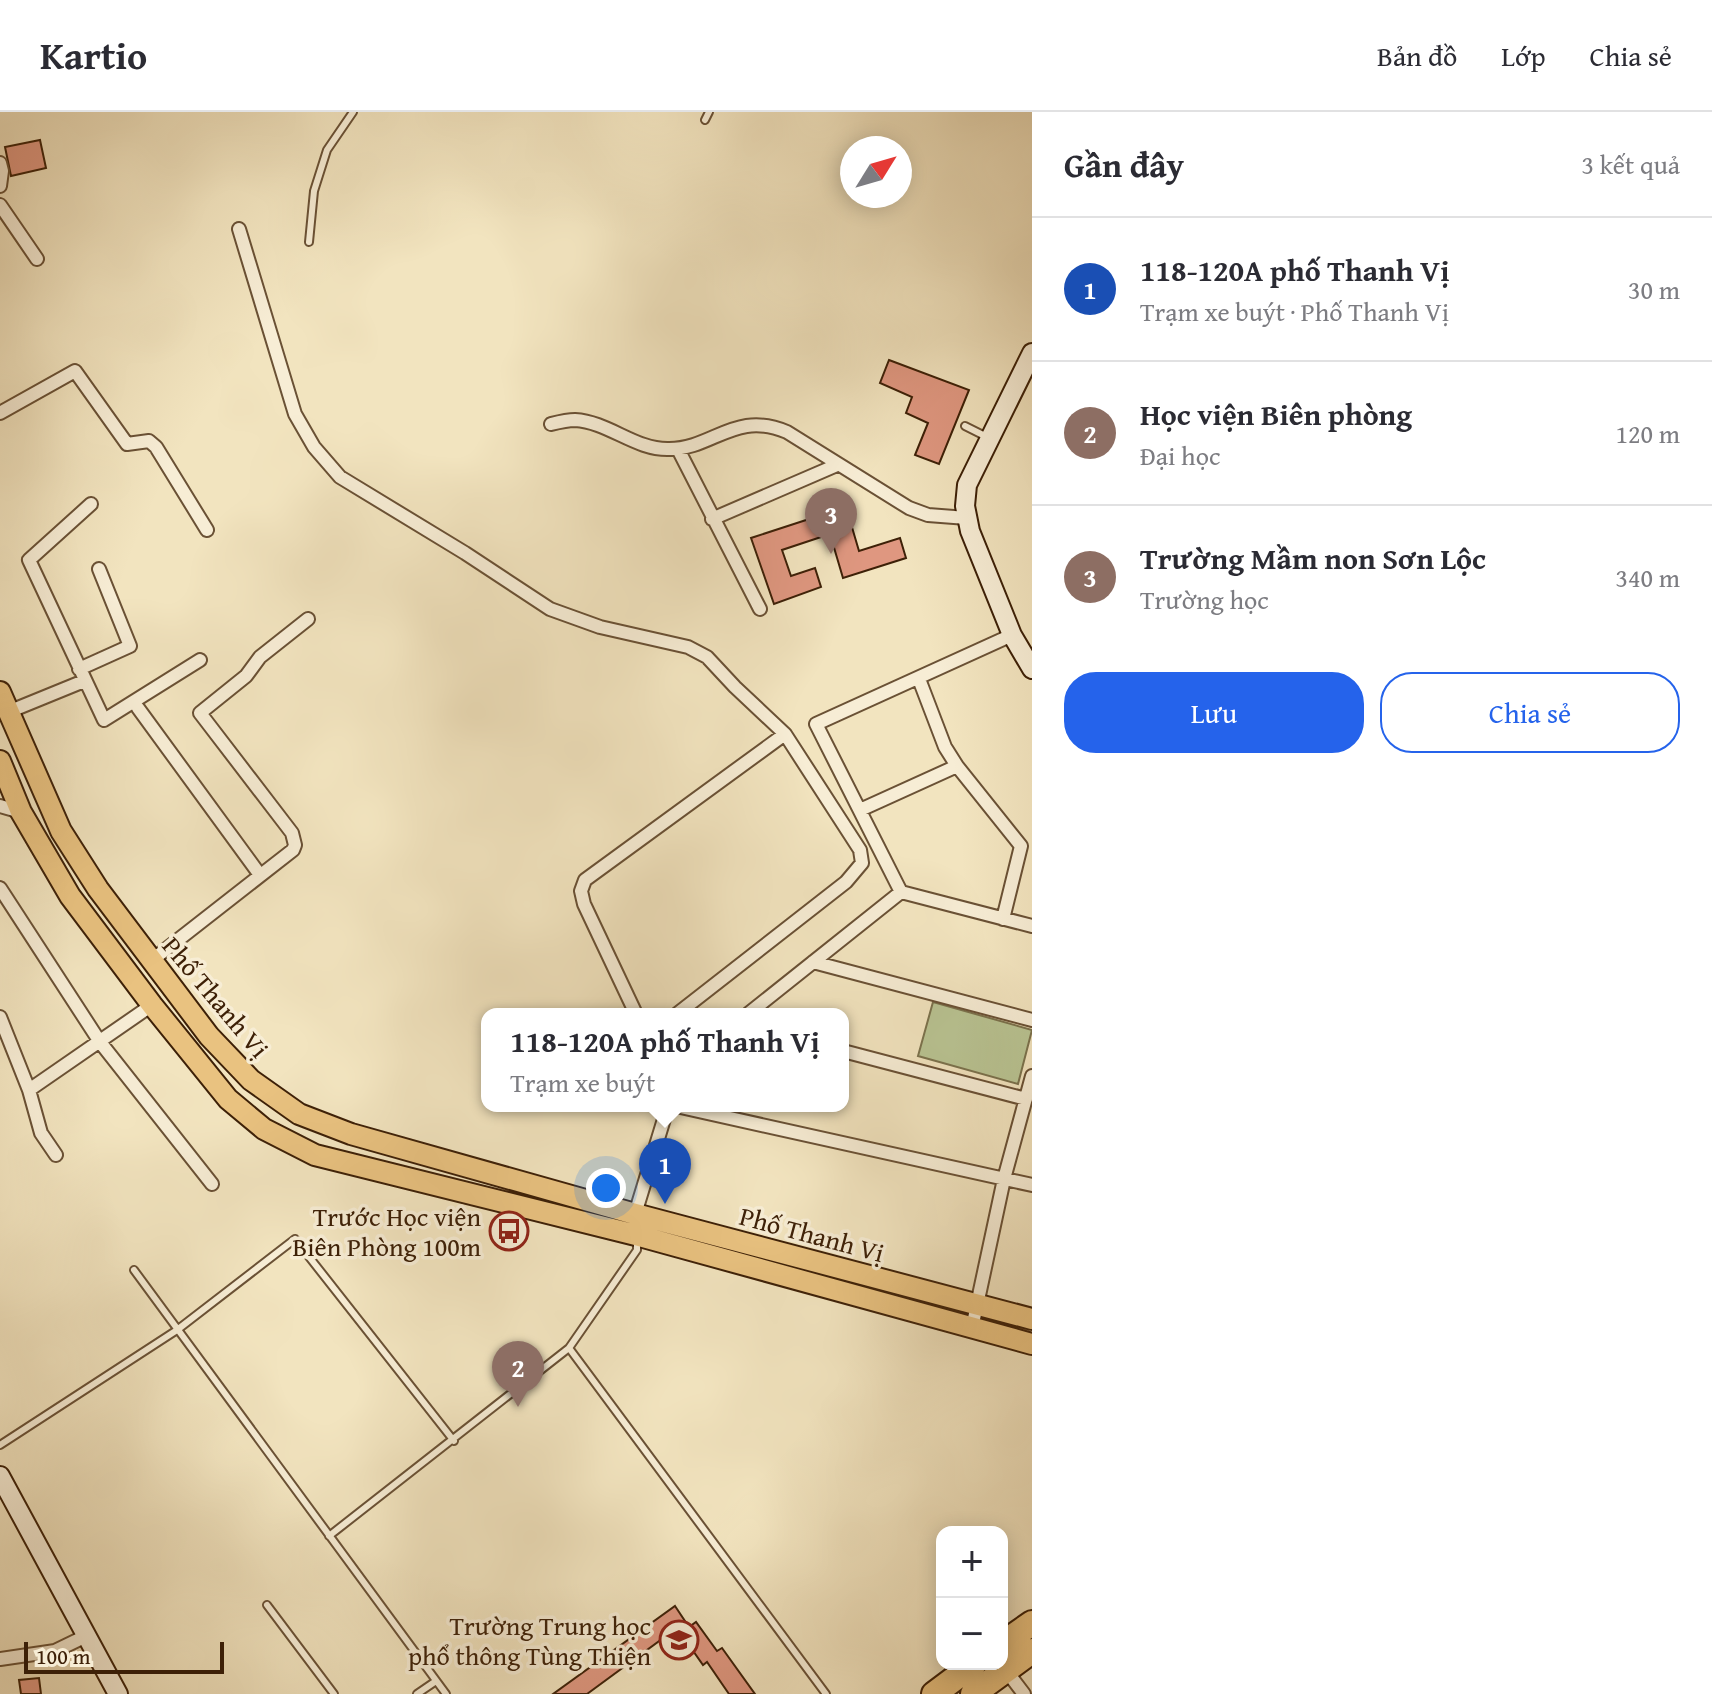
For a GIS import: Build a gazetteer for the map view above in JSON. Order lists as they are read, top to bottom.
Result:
{
  "streets": {
    "main road": ["Phố Thanh Vị"]
  },
  "places": {
    "bus stop": ["Trước Học viện Biên Phòng 100m"],
    "school or university": ["Trường Trung học phổ thông Tùng Thiện"]
  },
  "scale_bar": "100 m",
  "north": "top right",
  "page": {
    "header": "Kartio",
    "nav": ["Bản đồ", "Lớp", "Chia sẻ"],
    "heading": ["Gần đây", "3 kết quả"],
    "list": [
      {
        "mark": "1",
        "name": "118-120A phố Thanh Vị",
        "note": "Trạm xe buýt · Phố Thanh Vị",
        "value": "30 m"
      },
      {
        "mark": "2",
        "name": "Học viện Biên phòng",
        "note": "Đại học",
        "value": "120 m"
      },
      {
        "mark": "3",
        "name": "Trường Mầm non Sơn Lộc",
        "note": "Trường học",
        "value": "340 m"
      }
    ],
    "pins": ["3", "1", "2"],
    "buttons": ["Lưu", "Chia sẻ"],
    "popup": ["118-120A phố Thanh Vị", "Trạm xe buýt"],
    "map_buttons": ["+", "−"],
    "scale": "100 m"
  }
}
